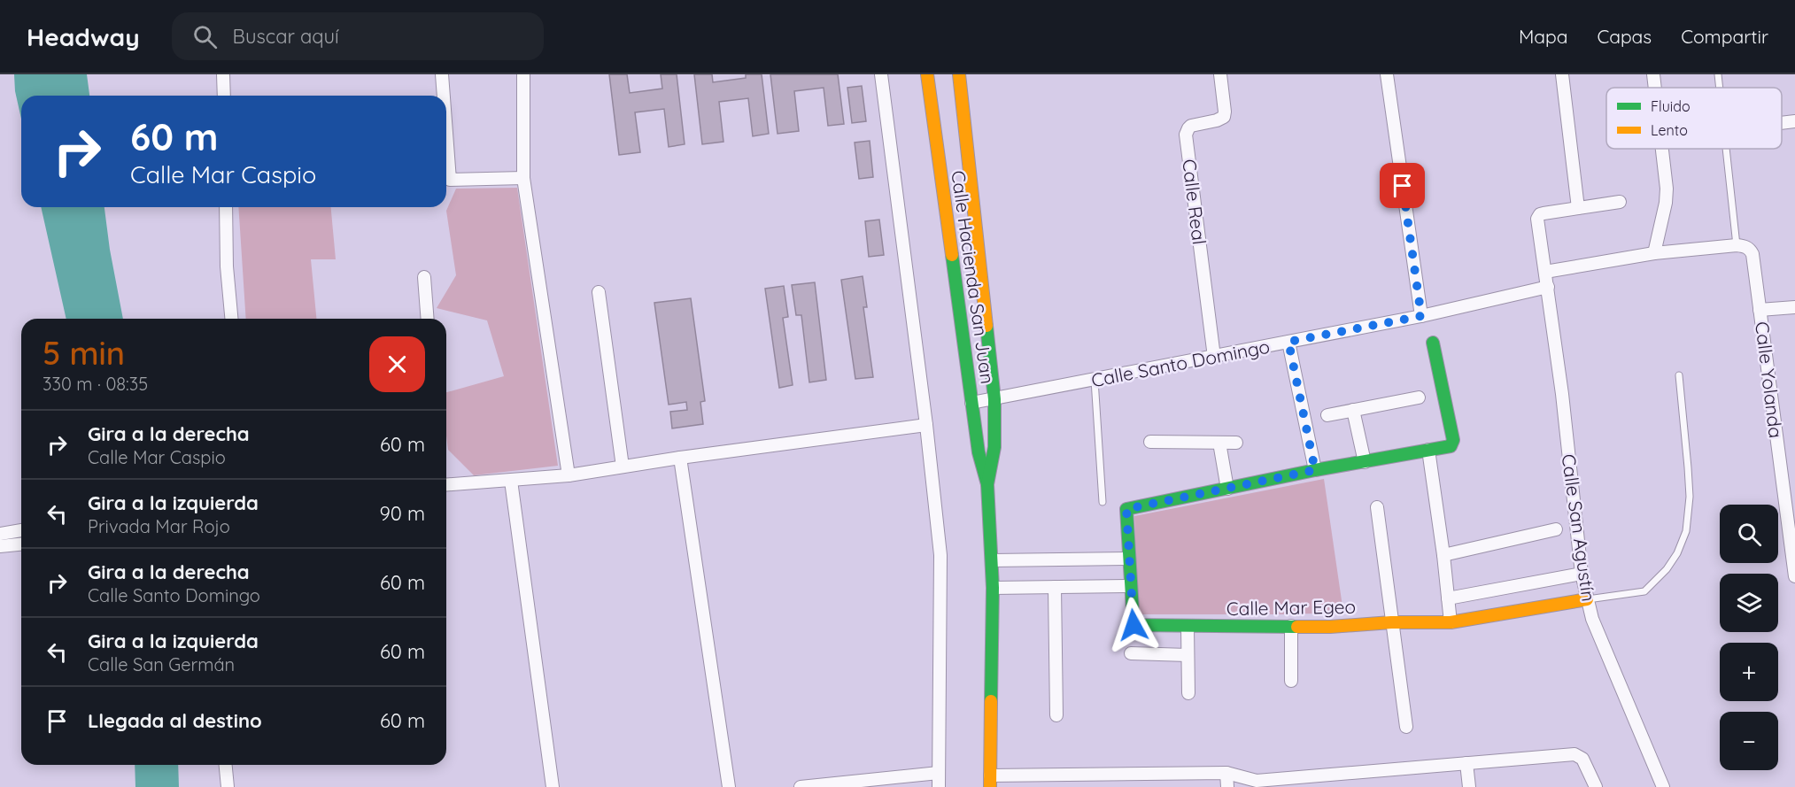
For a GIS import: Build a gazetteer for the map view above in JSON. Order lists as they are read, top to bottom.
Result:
{
  "streets": {
    "main road": ["Calle Hacienda San Juan", "Calle Mar Egeo"],
    "street": [
      "Calle Real",
      "Calle Santo Domingo",
      "Calle Yolanda",
      "Calle San Agustín"
    ]
  },
  "crossings": [
    ["Calle Real", "Calle Santo Domingo"],
    ["Calle Hacienda San Juan", "Calle Santo Domingo"],
    ["Calle Santo Domingo", "Calle San Agustín"],
    ["Calle San Agustín", "Calle Mar Egeo"]
  ],
  "legend": ["Fluido", "Lento"],
  "page": {
    "header": "Headway",
    "search": "Buscar aquí",
    "nav": ["Mapa", "Capas", "Compartir"],
    "turn": ["60 m", "Calle Mar Caspio"],
    "heading": ["5 min", "330 m · 08:35"],
    "list": [
      {
        "name": "Gira a la derecha",
        "note": "Calle Mar Caspio",
        "value": "60 m"
      },
      {
        "name": "Gira a la izquierda",
        "note": "Privada Mar Rojo",
        "value": "90 m"
      },
      {
        "name": "Gira a la derecha",
        "note": "Calle Santo Domingo",
        "value": "60 m"
      },
      {
        "name": "Gira a la izquierda",
        "note": "Calle San Germán",
        "value": "60 m"
      },
      {
        "name": "Llegada al destino",
        "value": "60 m"
      }
    ],
    "map_buttons": ["+", "−"]
  }
}
